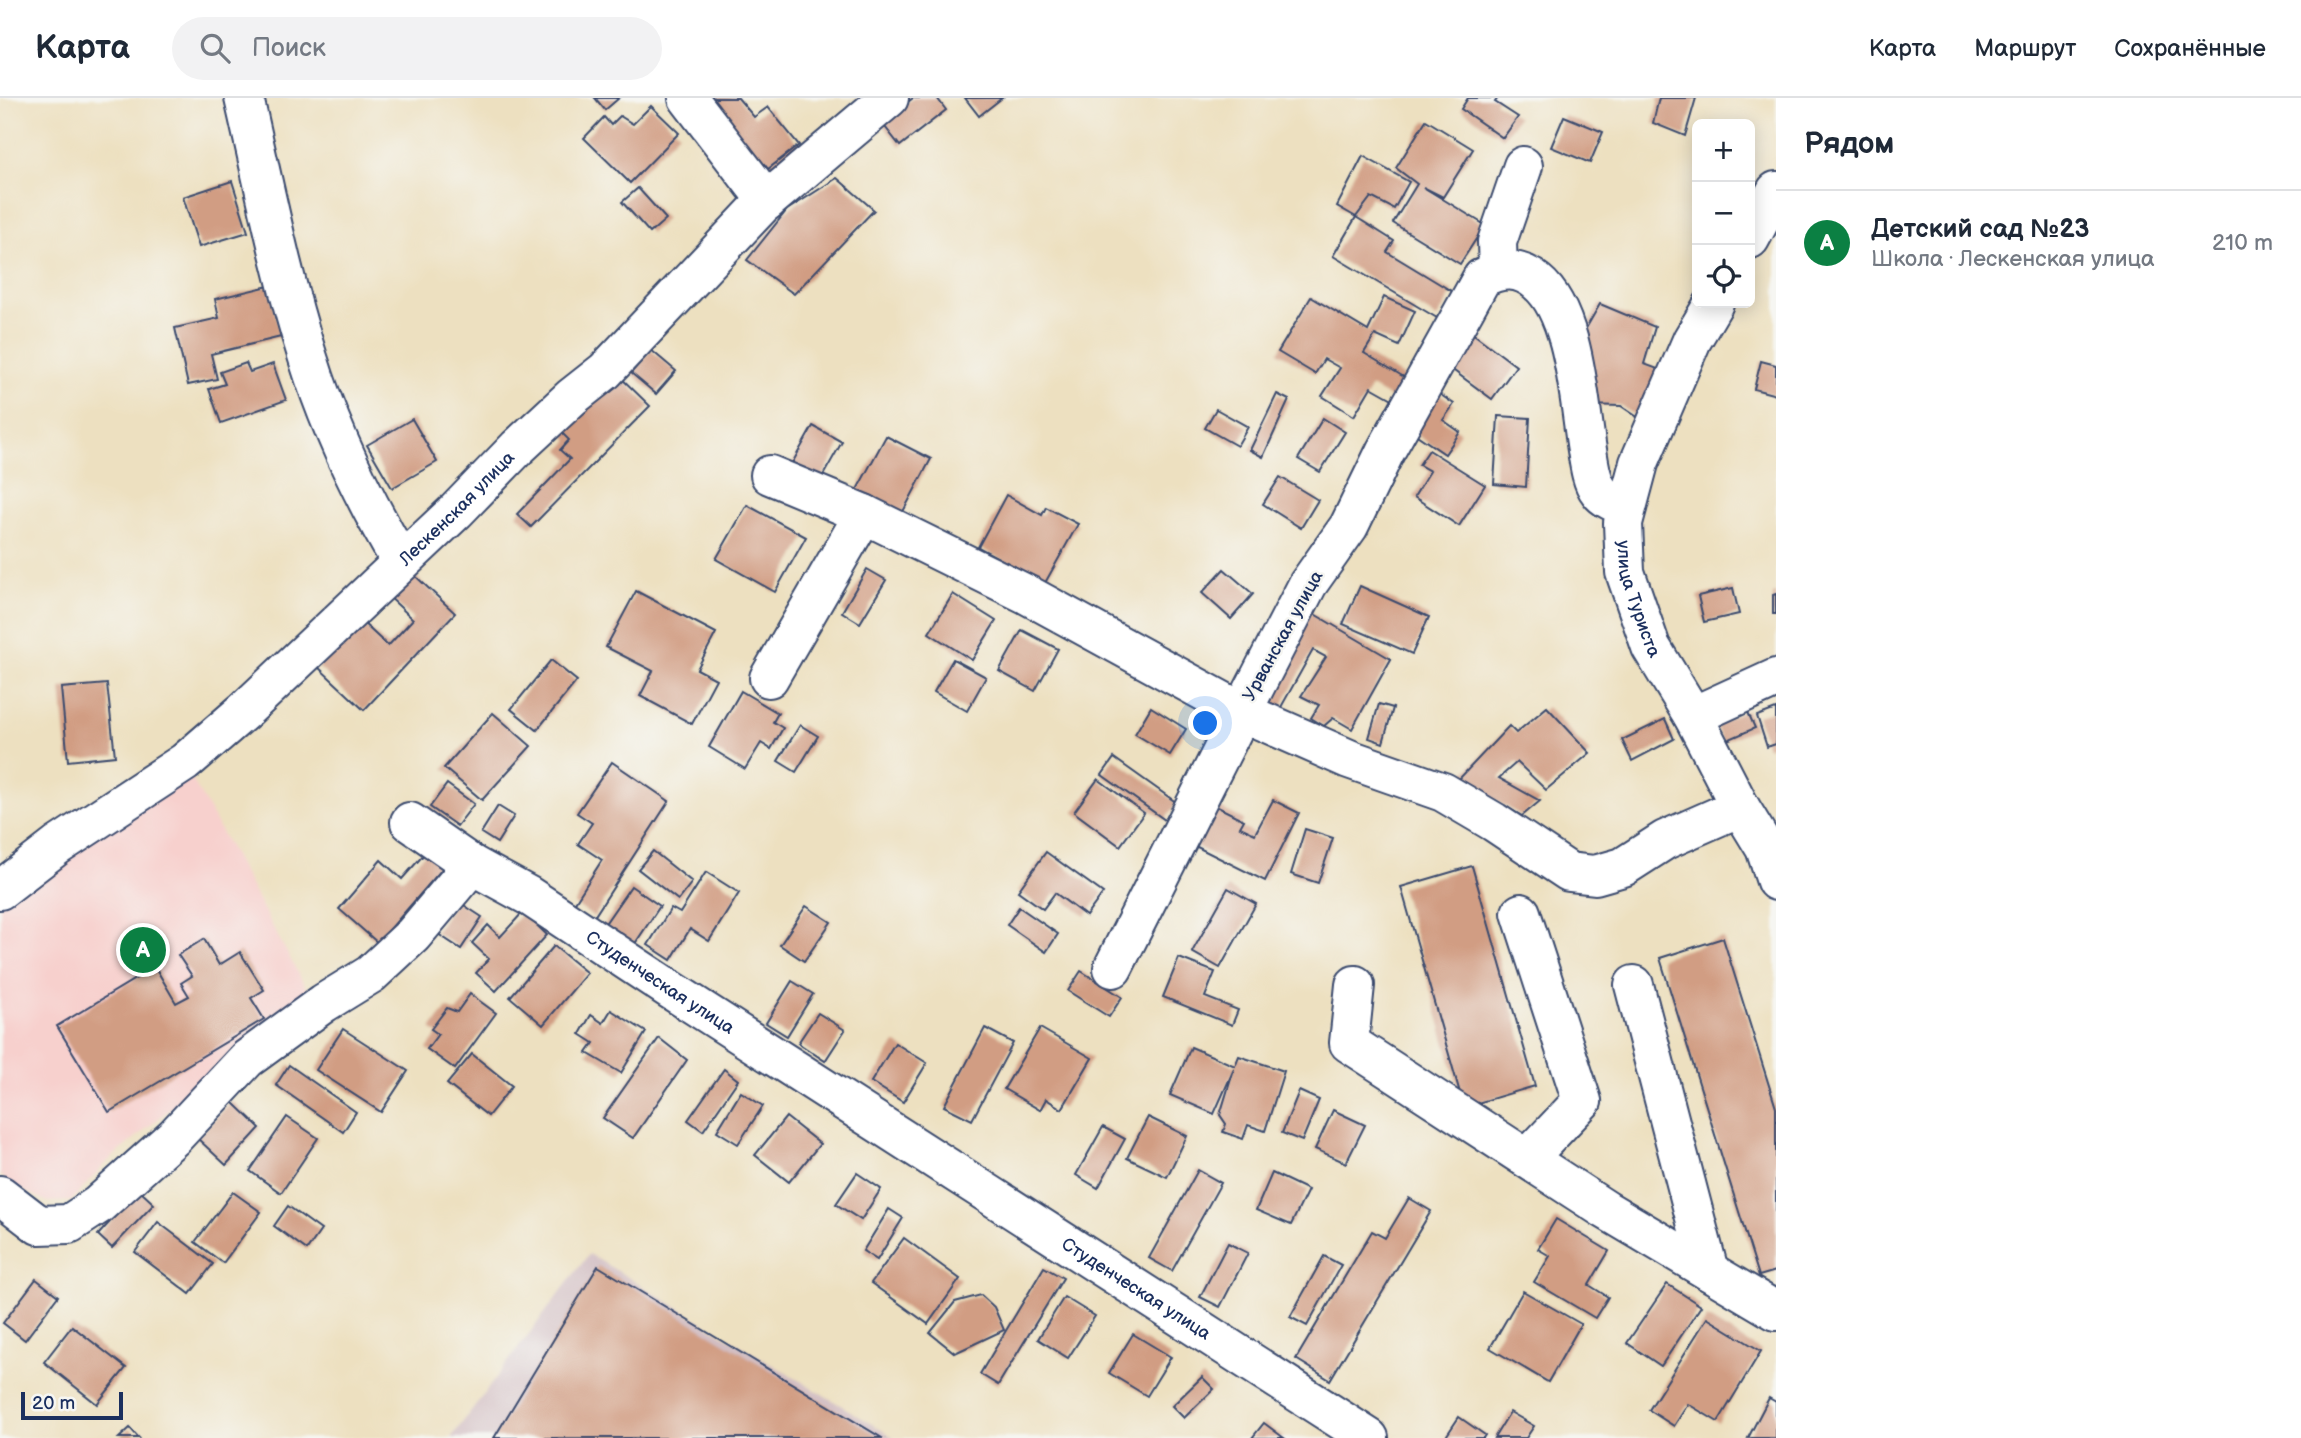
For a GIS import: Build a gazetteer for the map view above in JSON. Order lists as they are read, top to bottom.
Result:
{
  "streets": {
    "street": [
      "Лескенская улица",
      "улица Туриста",
      "Урванская улица",
      "Студенческая улица"
    ]
  },
  "crossings": [
    ["улица Туриста", "Урванская улица"]
  ],
  "scale_bar": "20 m",
  "page": {
    "header": "Карта",
    "search": "Поиск",
    "nav": ["Карта", "Маршрут", "Сохранённые"],
    "heading": "Рядом",
    "map_buttons": ["+", "−"],
    "list": [
      {
        "mark": "A",
        "name": "Детский сад №23",
        "note": "Школа · Лескенская улица",
        "value": "210 m"
      }
    ],
    "pins": "A",
    "scale": "20 m"
  }
}
